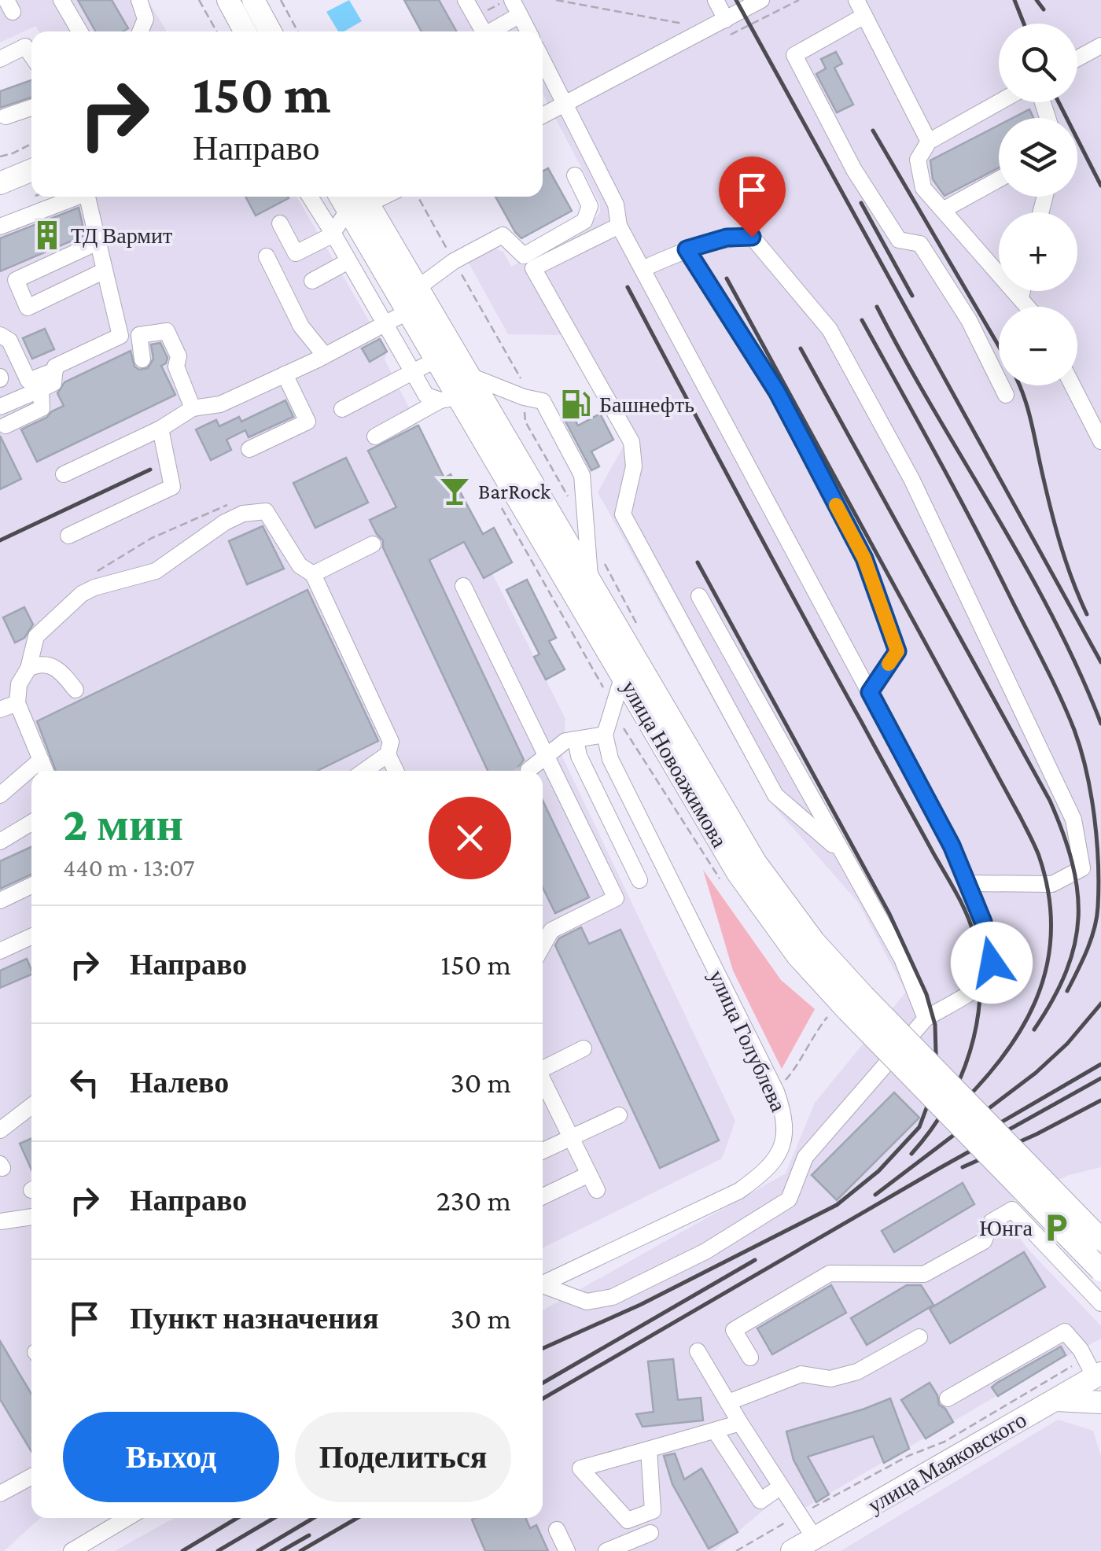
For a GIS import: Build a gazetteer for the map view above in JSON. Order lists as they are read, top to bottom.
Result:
{
  "streets": {
    "main road": ["улица Новоажимова", "улица Маяковского"],
    "street": ["улица Голублева"]
  },
  "places": {
    "building": ["ТД Вармит"],
    "fuel station": ["Башнефть"],
    "bar": ["BarRock"],
    "parking": ["Юнга"]
  },
  "page": {
    "map_buttons": ["+", "−"],
    "turn": ["150 m", "Направо"],
    "heading": ["2 мин", "440 m · 13:07"],
    "list": [
      {
        "name": "Направо",
        "value": "150 m"
      },
      {
        "name": "Налево",
        "value": "30 m"
      },
      {
        "name": "Направо",
        "value": "230 m"
      },
      {
        "name": "Пункт назначения",
        "value": "30 m"
      }
    ],
    "buttons": ["Выход", "Поделиться"]
  }
}
